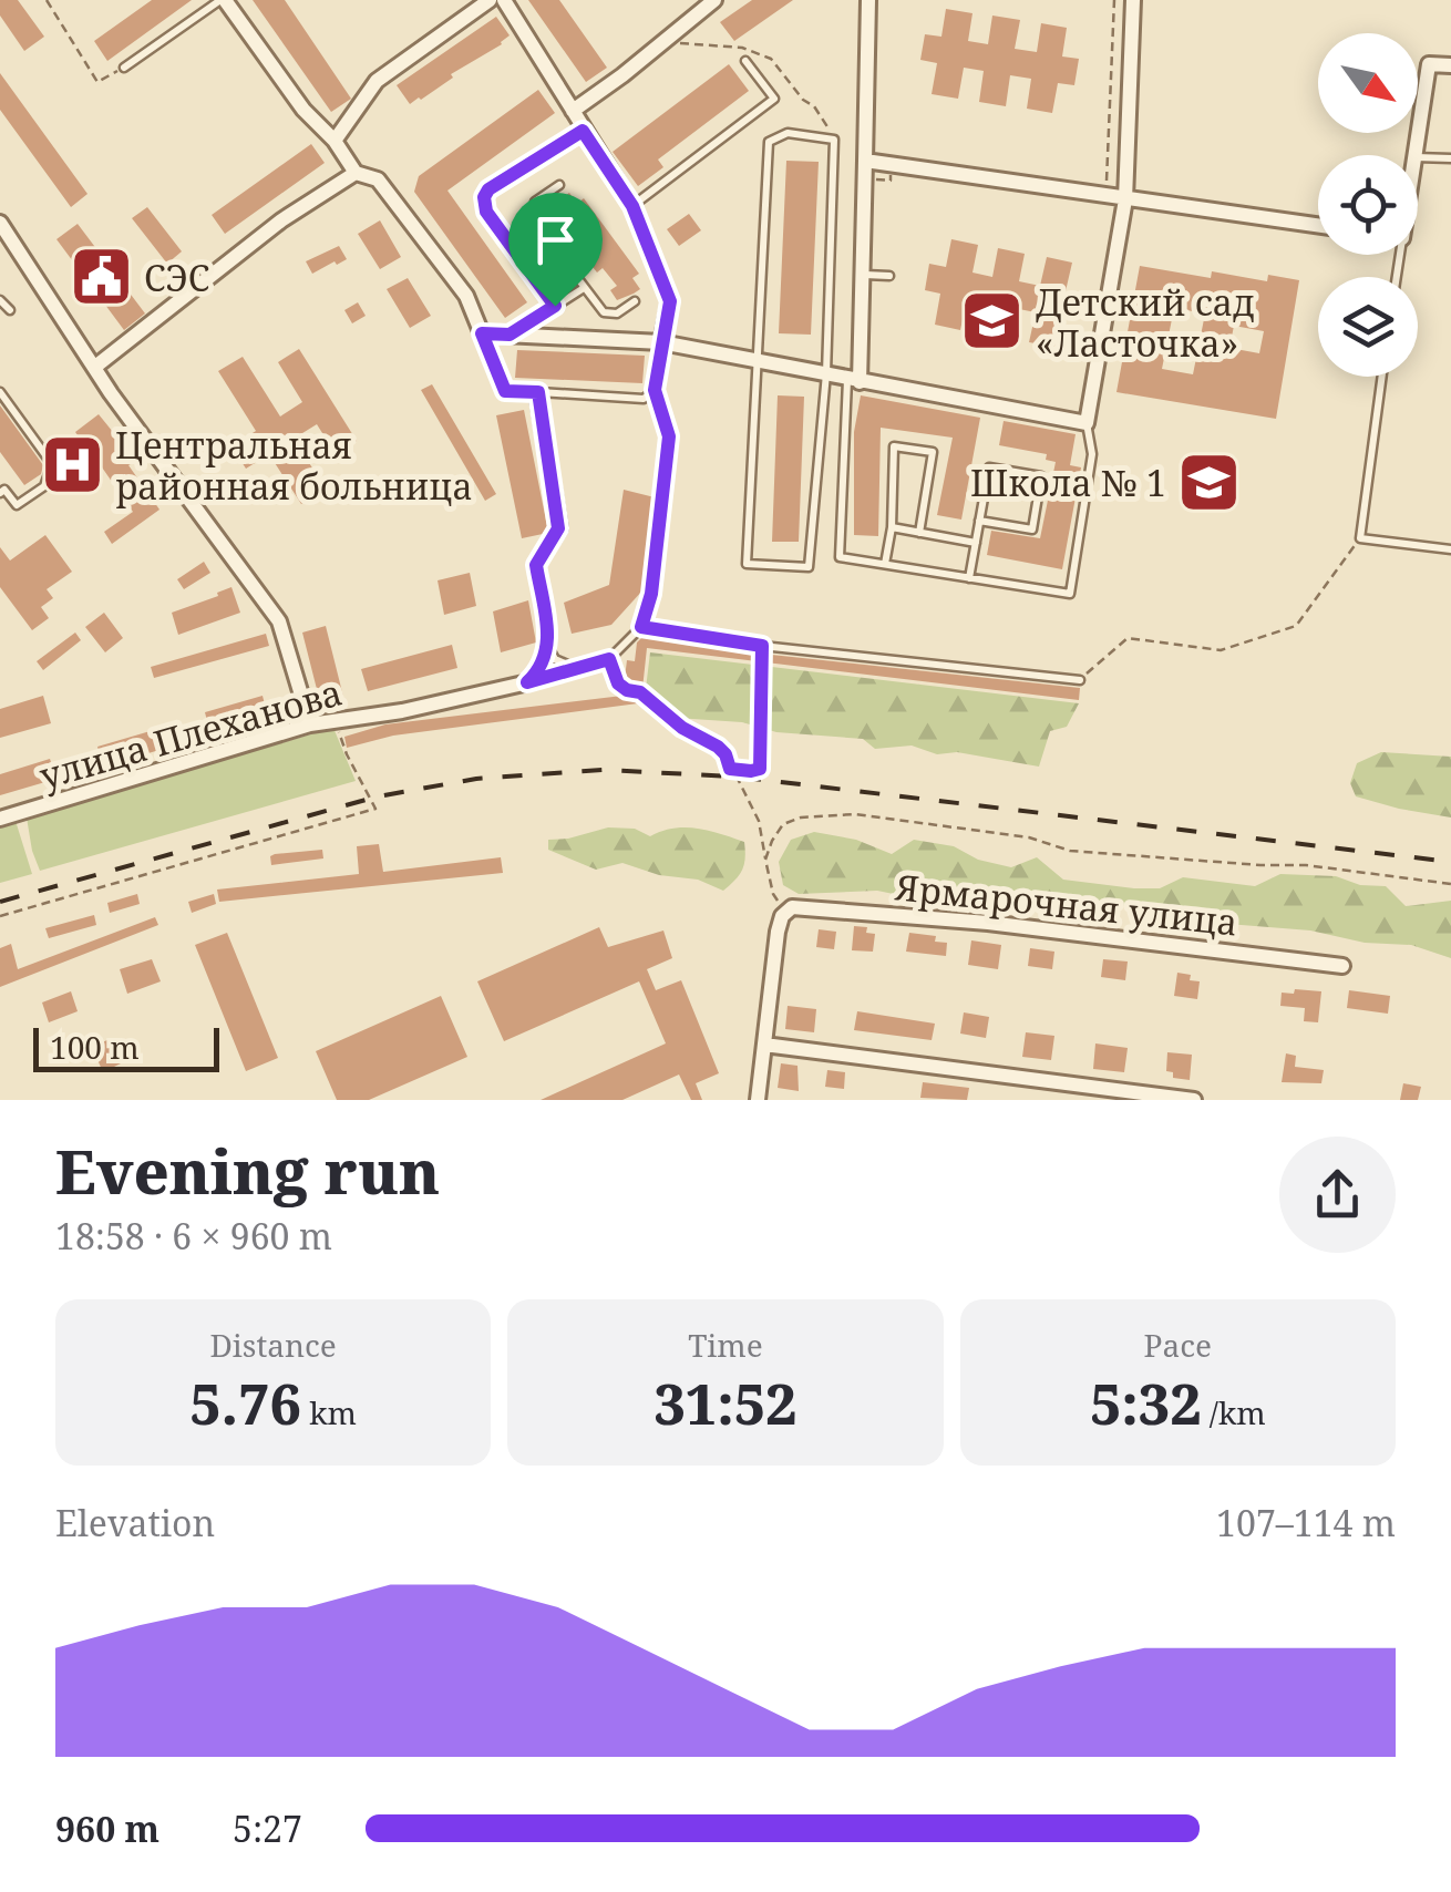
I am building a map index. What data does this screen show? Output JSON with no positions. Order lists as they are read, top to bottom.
{
  "streets": {
    "street": ["улица Плеханова", "Ярмарочная улица"]
  },
  "places": {
    "public building": ["СЭС"],
    "school or university": ["Детский сад «Ласточка»", "Школа № 1"],
    "hospital": ["Центральная районная больница"]
  },
  "scale_bar": "100 m",
  "north": "bottom right",
  "page": {
    "scale": "100 m",
    "heading": ["Evening run", "18:58 · 6 × 960 m"],
    "stats": [
      ["Distance", "5.76 km"],
      ["Time", "31:52"],
      ["Pace", "5:32 /km"]
    ],
    "chart": ["Elevation", "107–114 m"],
    "list": [
      {
        "name": "960 m",
        "note": "5:27"
      }
    ]
  }
}
